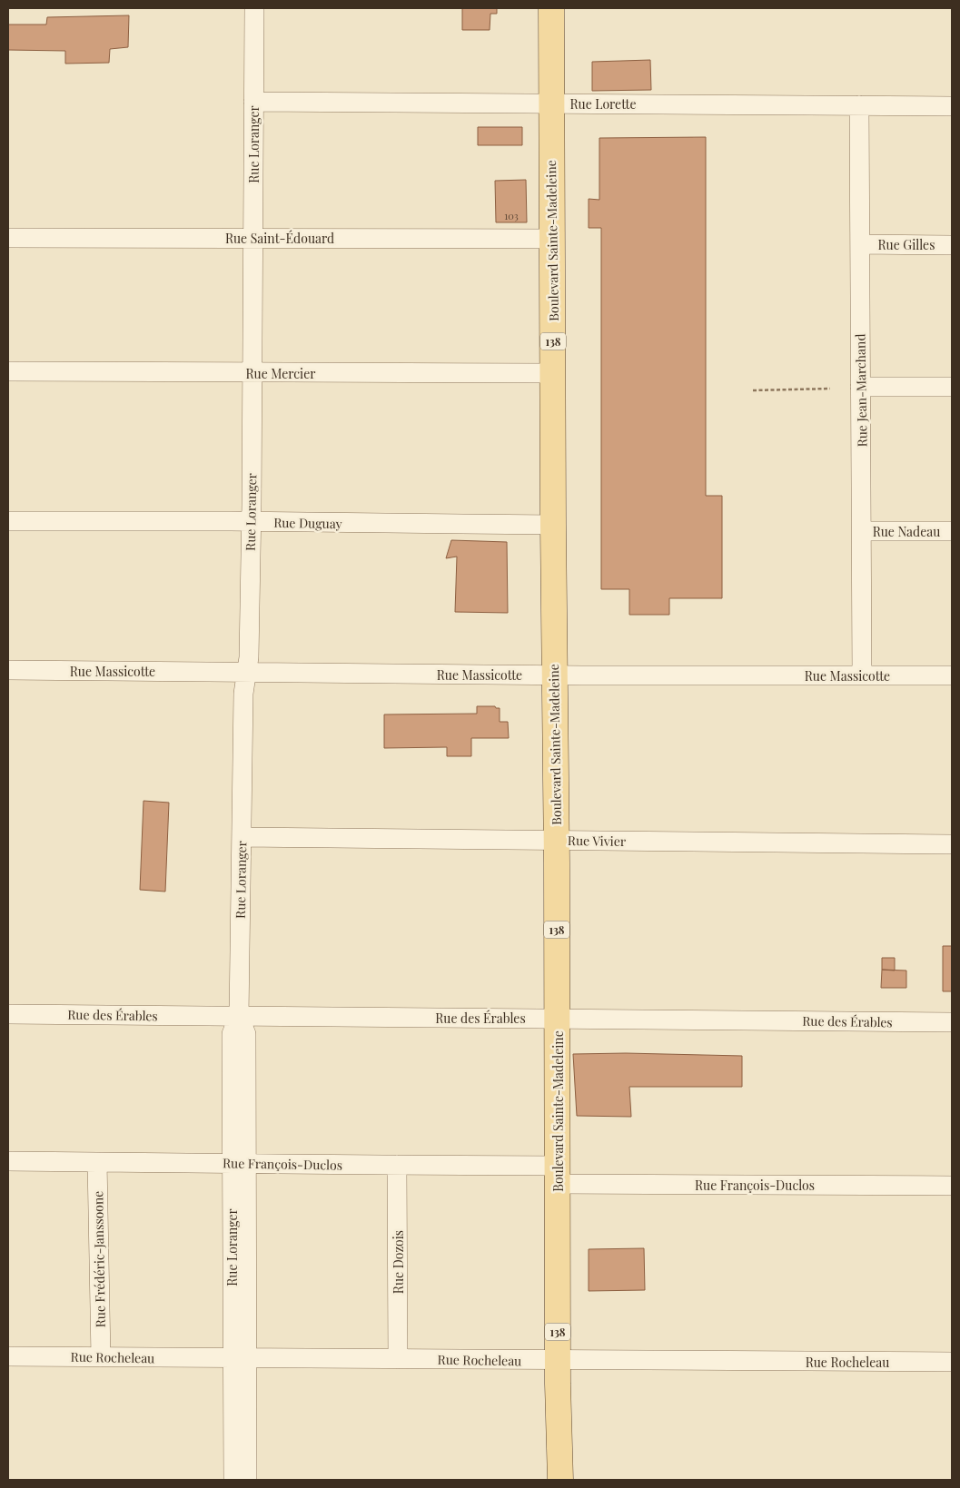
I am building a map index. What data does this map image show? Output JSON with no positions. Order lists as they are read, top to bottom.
{
  "streets": {
    "main road": ["Boulevard Sainte-Madeleine", "138"],
    "street": [
      "Rue Lorette",
      "Rue Loranger",
      "Rue Saint-Édouard",
      "Rue Gilles",
      "Rue Mercier",
      "Rue Jean-Marchand",
      "Rue Duguay",
      "Rue Nadeau",
      "Rue Massicotte",
      "Rue Vivier",
      "Rue des Érables",
      "Rue François-Duclos",
      "Rue Frédéric-Janssoone",
      "Rue Dozois",
      "Rue Rocheleau"
    ]
  },
  "crossings": [
    ["Rue Lorette", "Rue Loranger"],
    ["Rue Lorette", "Boulevard Sainte-Madeleine"],
    ["Rue Lorette", "Rue Jean-Marchand"],
    ["Rue Loranger", "Rue Saint-Édouard"],
    ["Rue Loranger", "Rue Mercier"],
    ["Rue Loranger", "Rue Duguay"],
    ["Rue Loranger", "Rue Massicotte"],
    ["Rue Loranger", "Rue Vivier"],
    ["Rue Loranger", "Rue des Érables"],
    ["Rue Loranger", "Rue François-Duclos"],
    ["Rue Loranger", "Rue Rocheleau"],
    ["Rue Saint-Édouard", "Boulevard Sainte-Madeleine"],
    ["Boulevard Sainte-Madeleine", "Rue Mercier"],
    ["Boulevard Sainte-Madeleine", "Rue Duguay"],
    ["Boulevard Sainte-Madeleine", "Rue Massicotte"],
    ["Boulevard Sainte-Madeleine", "Rue Vivier"],
    ["Boulevard Sainte-Madeleine", "Rue des Érables"],
    ["Boulevard Sainte-Madeleine", "Rue François-Duclos"],
    ["Boulevard Sainte-Madeleine", "Rue Rocheleau"],
    ["Rue Gilles", "Rue Jean-Marchand"],
    ["Rue Jean-Marchand", "Rue Nadeau"],
    ["Rue Jean-Marchand", "Rue Massicotte"],
    ["Rue François-Duclos", "Rue Frédéric-Janssoone"],
    ["Rue François-Duclos", "Rue Dozois"],
    ["Rue Frédéric-Janssoone", "Rue Rocheleau"],
    ["Rue Dozois", "Rue Rocheleau"]
  ],
  "house_numbers": ["103"]
}
